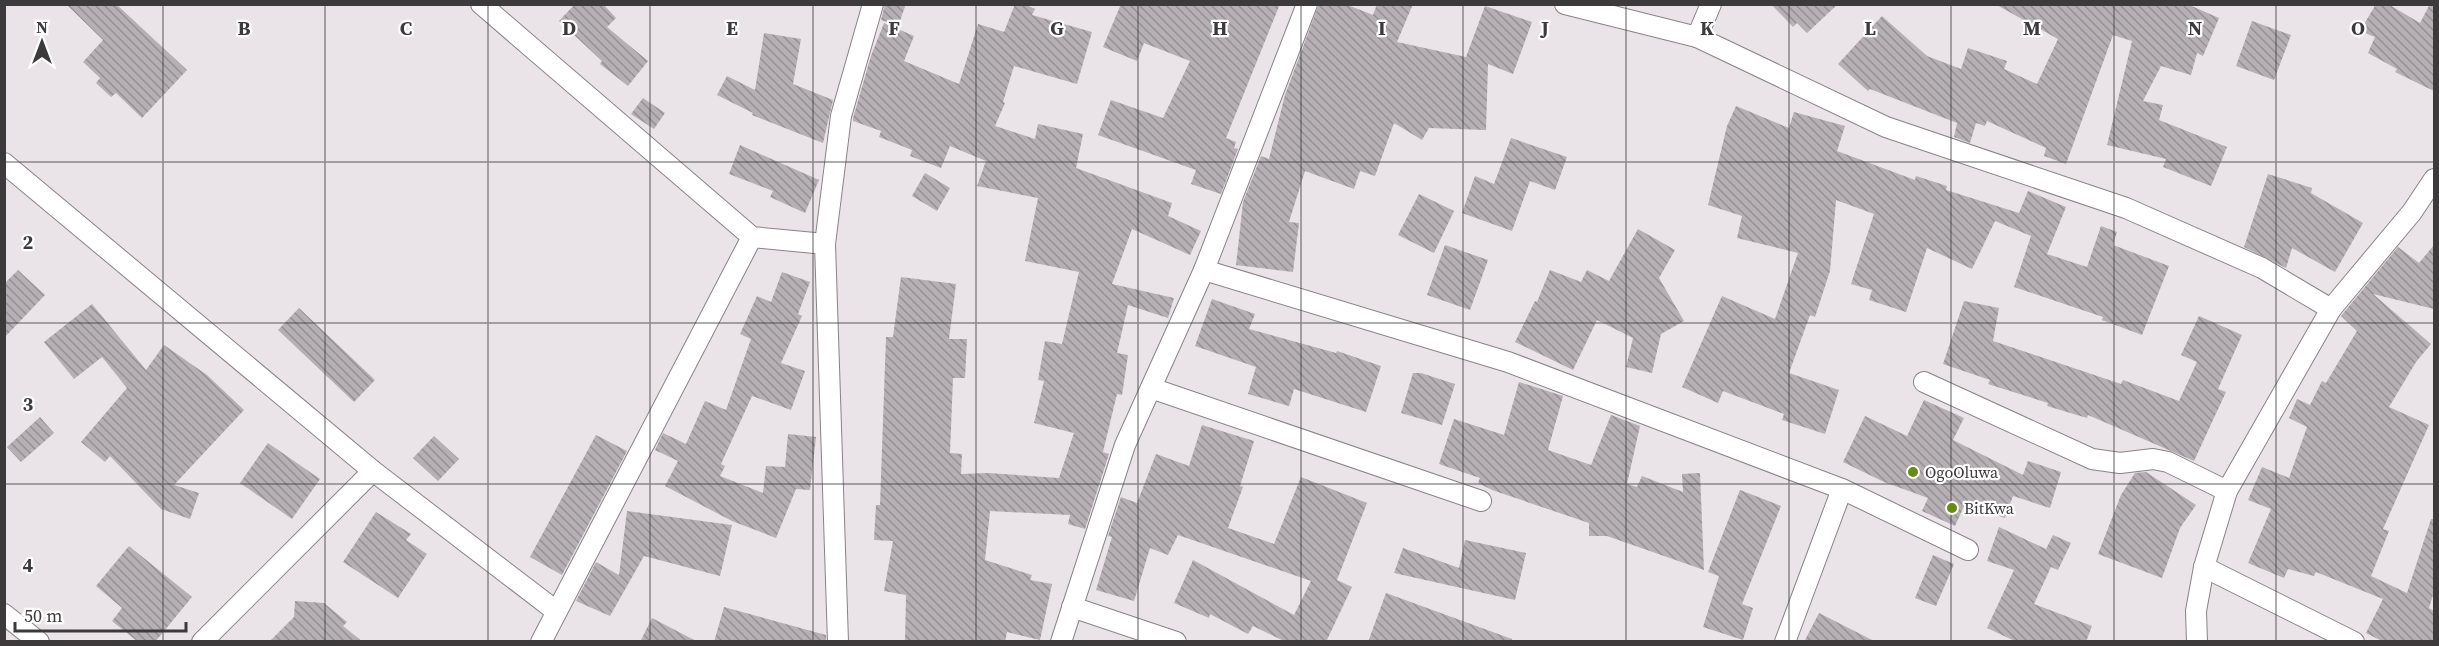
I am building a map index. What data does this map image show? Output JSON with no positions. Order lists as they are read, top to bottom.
{
  "places": ["OgoOluwa", "BitKwa"],
  "scale_bar": "50 m",
  "north": "top",
  "grid": {
    "columns": [
      "B",
      "C",
      "D",
      "E",
      "F",
      "G",
      "H",
      "I",
      "J",
      "K",
      "L",
      "M",
      "N",
      "O"
    ],
    "rows": ["2", "3", "4"]
  }
}
